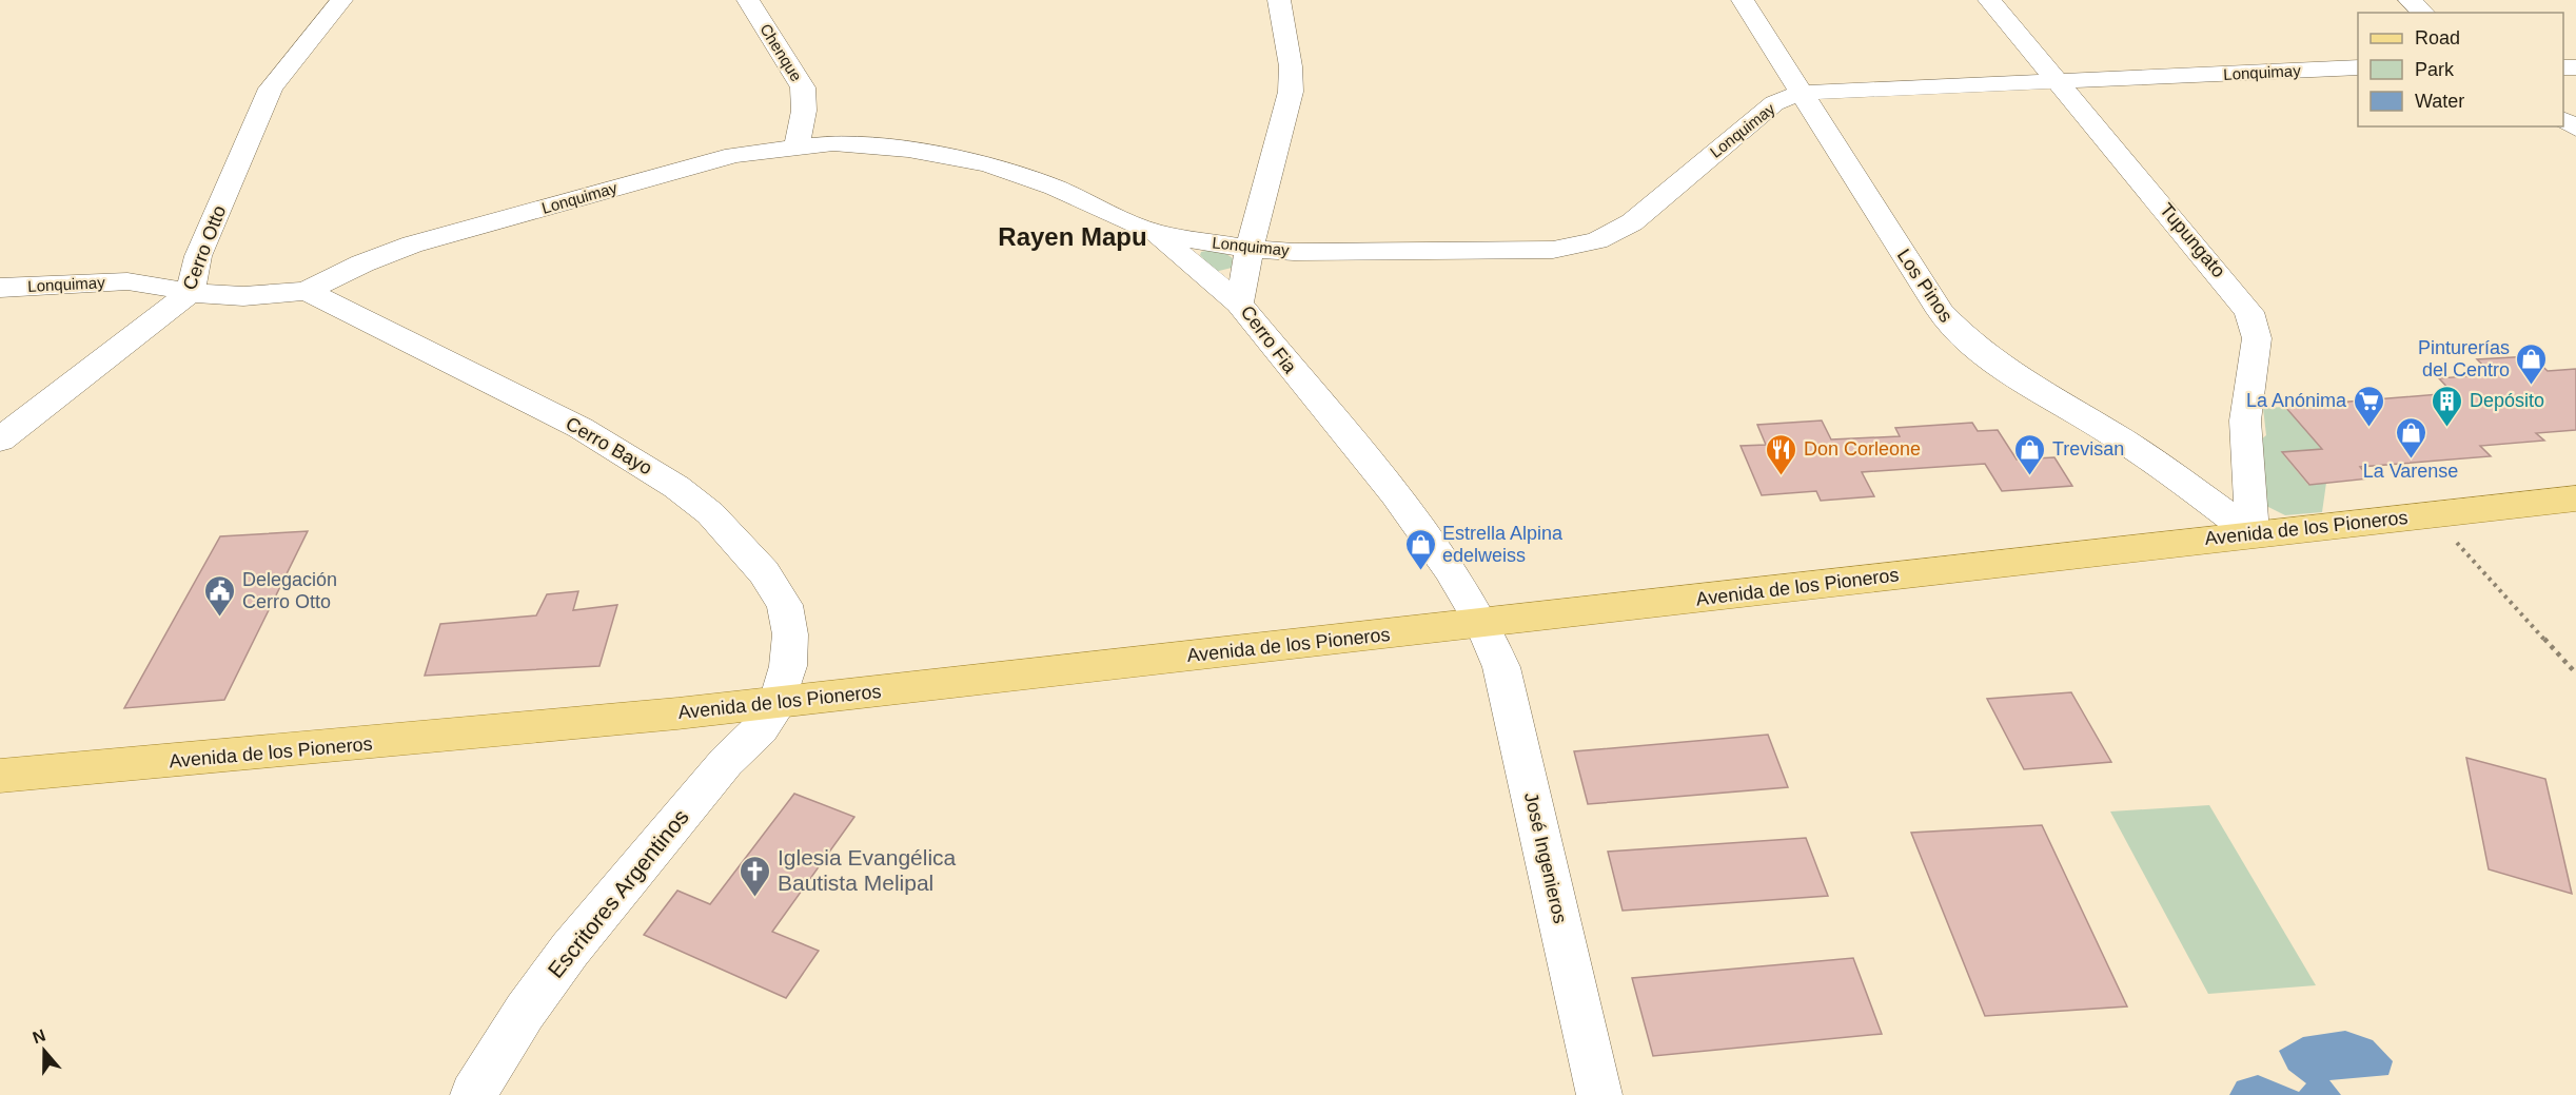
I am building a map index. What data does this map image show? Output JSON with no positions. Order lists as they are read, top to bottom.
{
  "streets": {
    "main road": ["Avenida de los Pioneros"],
    "street": [
      "Chenque",
      "Lonquimay",
      "Tupungato",
      "Cerro Otto",
      "Los Pinos",
      "Cerro Fia",
      "Cerro Bayo",
      "José Ingenieros",
      "Escritores Argentinos"
    ]
  },
  "crossings": [
    ["Chenque", "Lonquimay"],
    ["Lonquimay", "Tupungato"],
    ["Lonquimay", "Cerro Otto"],
    ["Lonquimay", "Los Pinos"],
    ["Lonquimay", "Cerro Fia"],
    ["Lonquimay", "Cerro Bayo"],
    ["Tupungato", "Los Pinos"],
    ["Tupungato", "Avenida de los Pioneros"],
    ["Los Pinos", "Avenida de los Pioneros"],
    ["Cerro Fia", "Avenida de los Pioneros"],
    ["Cerro Fia", "José Ingenieros"],
    ["Cerro Bayo", "Avenida de los Pioneros"],
    ["Cerro Bayo", "Escritores Argentinos"],
    ["Avenida de los Pioneros", "José Ingenieros"],
    ["Avenida de los Pioneros", "Escritores Argentinos"]
  ],
  "districts": ["Rayen Mapu"],
  "places": {
    "shop": [
      "Pinturerías del Centro",
      "La Varense",
      "Trevisan",
      "Estrella Alpina edelweiss"
    ],
    "supermarket": ["La Anónima"],
    "building": ["Depósito"],
    "restaurant": ["Don Corleone"],
    "public building": ["Delegación Cerro Otto"],
    "church": ["Iglesia Evangélica Bautista Melipal"]
  },
  "legend": ["Road", "Park", "Water"],
  "north": "top"
}
